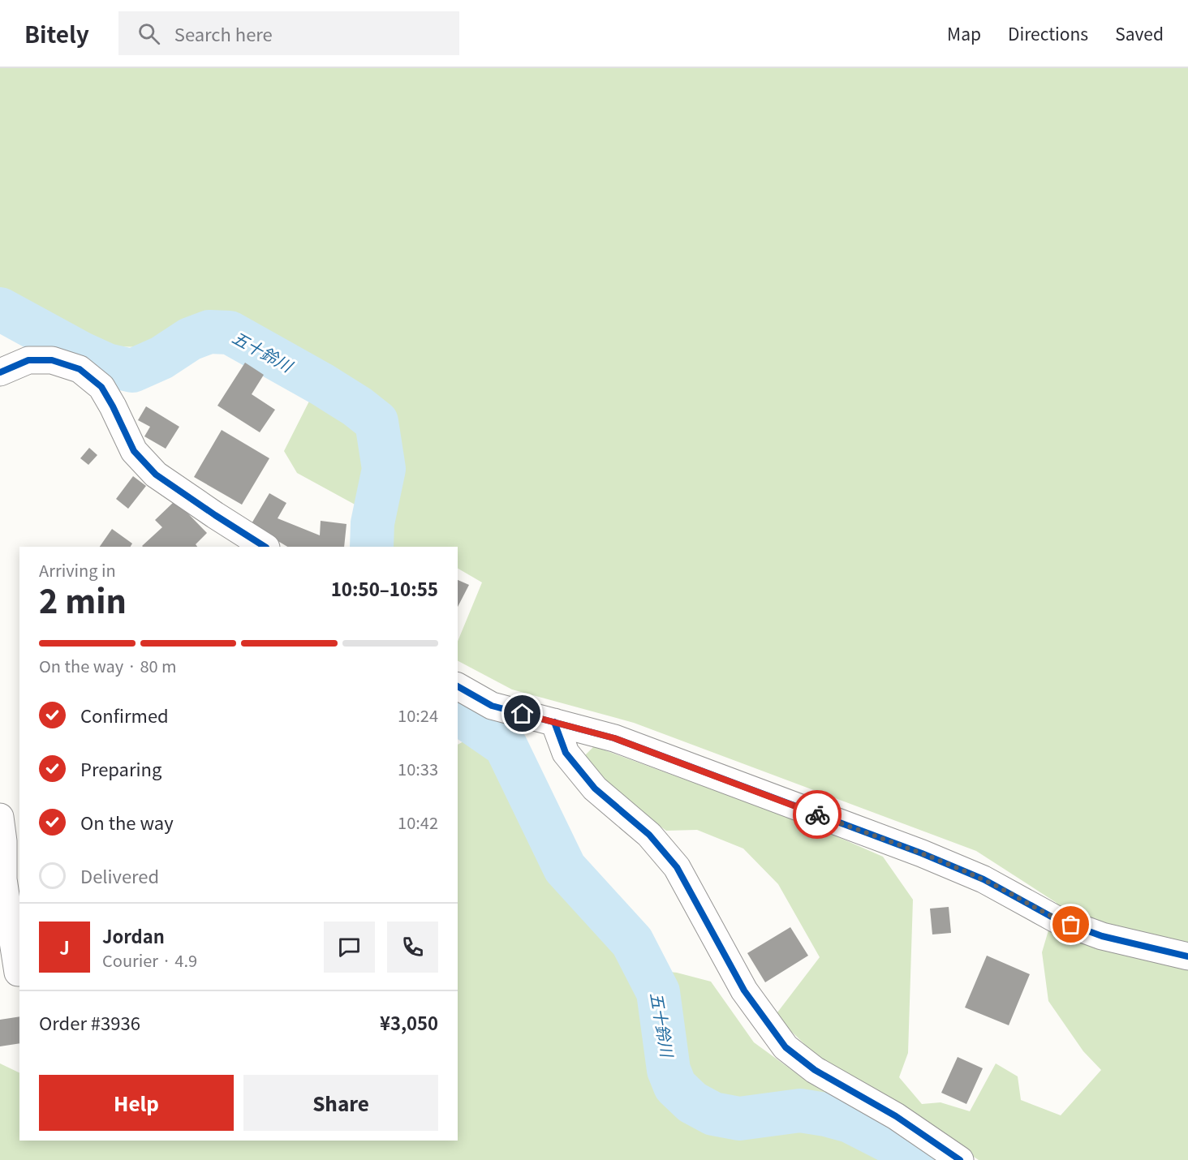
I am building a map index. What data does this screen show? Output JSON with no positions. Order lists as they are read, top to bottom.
{
  "water": ["五十鈴川"],
  "page": {
    "header": "Bitely",
    "search": "Search here",
    "nav": ["Map", "Directions", "Saved"],
    "heading": ["2 min", "Arriving in", "10:50–10:55"],
    "panel": [
      "Jordan",
      "Courier · 4.9",
      "Order #3936",
      "¥3,050"
    ],
    "bar": "On the way · 80 m",
    "list": [
      ["Confirmed", "10:24"],
      ["Preparing", "10:33"],
      ["On the way", "10:42"],
      "Delivered"
    ],
    "round": "J",
    "buttons": ["Help", "Share"]
  }
}
